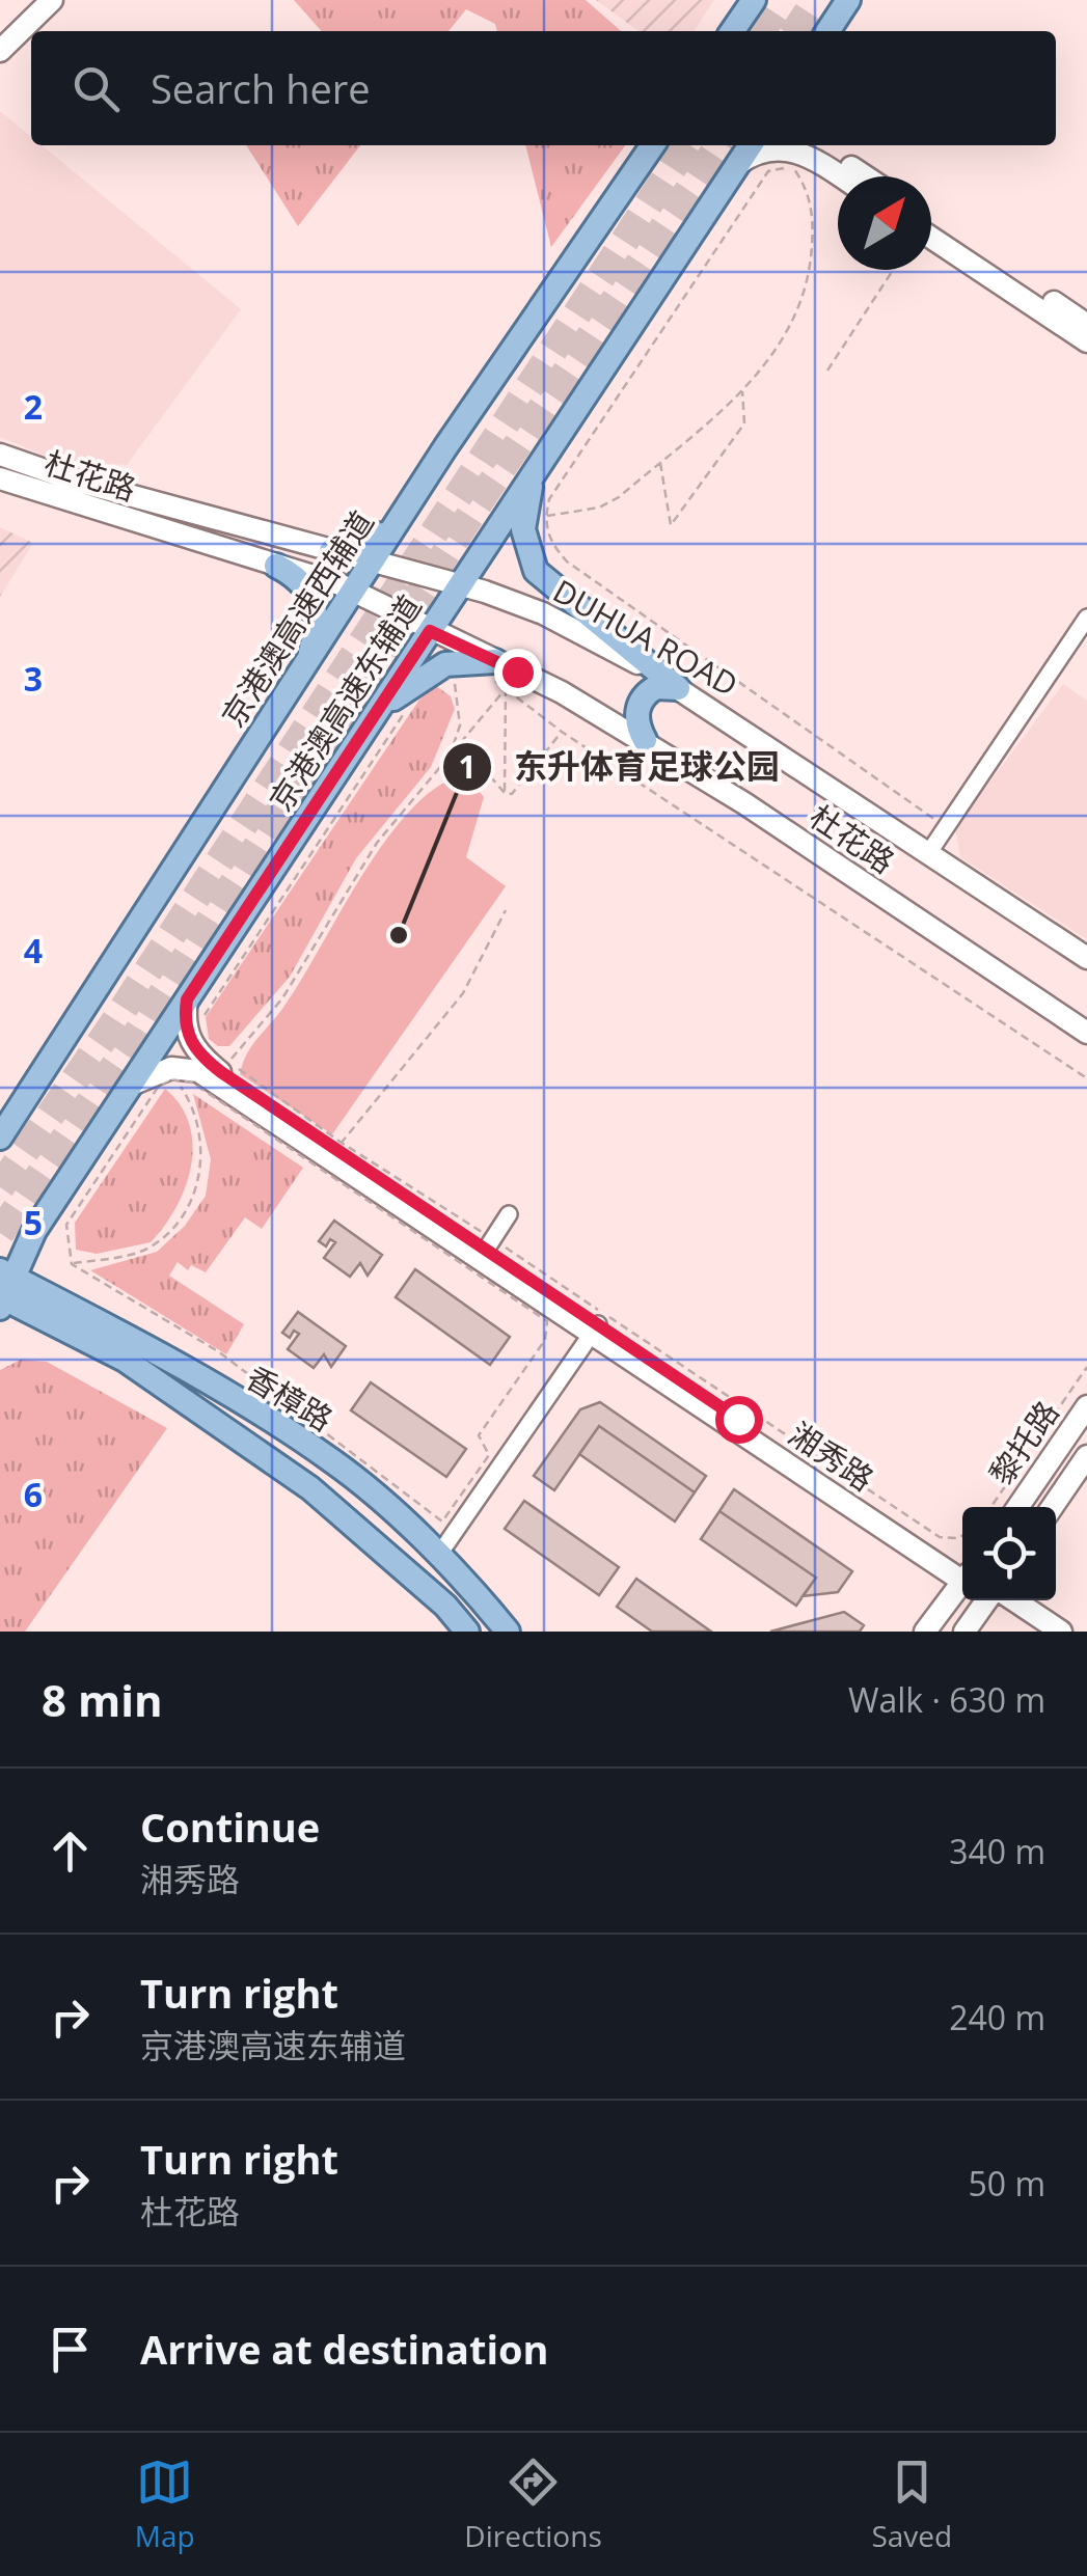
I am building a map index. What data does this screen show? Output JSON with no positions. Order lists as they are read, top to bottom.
{
  "streets": {
    "main road": ["京港澳高速西辅道", "京港澳高速东辅道", "香樟路"],
    "street": [
      "杜花路",
      "DUHUA ROAD",
      "黎托路",
      "湘秀路"
    ]
  },
  "crossings": [
    ["杜花路", "京港澳高速西辅道"],
    ["杜花路", "京港澳高速东辅道"],
    ["京港澳高速西辅道", "DUHUA ROAD"],
    ["DUHUA ROAD", "京港澳高速东辅道"],
    ["京港澳高速东辅道", "香樟路"],
    ["京港澳高速东辅道", "湘秀路"]
  ],
  "places": ["东升体育足球公园"],
  "north": "top right",
  "page": {
    "search": "Search here",
    "heading": ["8 min", "Walk · 630 m"],
    "list": [
      ["Continue", "湘秀路", "340 m"],
      ["Turn right", "京港澳高速东辅道", "240 m"],
      ["Turn right", "杜花路", "50 m"],
      "Arrive at destination"
    ],
    "nav": ["Map", "Directions", "Saved"]
  },
  "grid": {
    "rows": [
      "2",
      "3",
      "4",
      "5",
      "6"
    ]
  }
}
